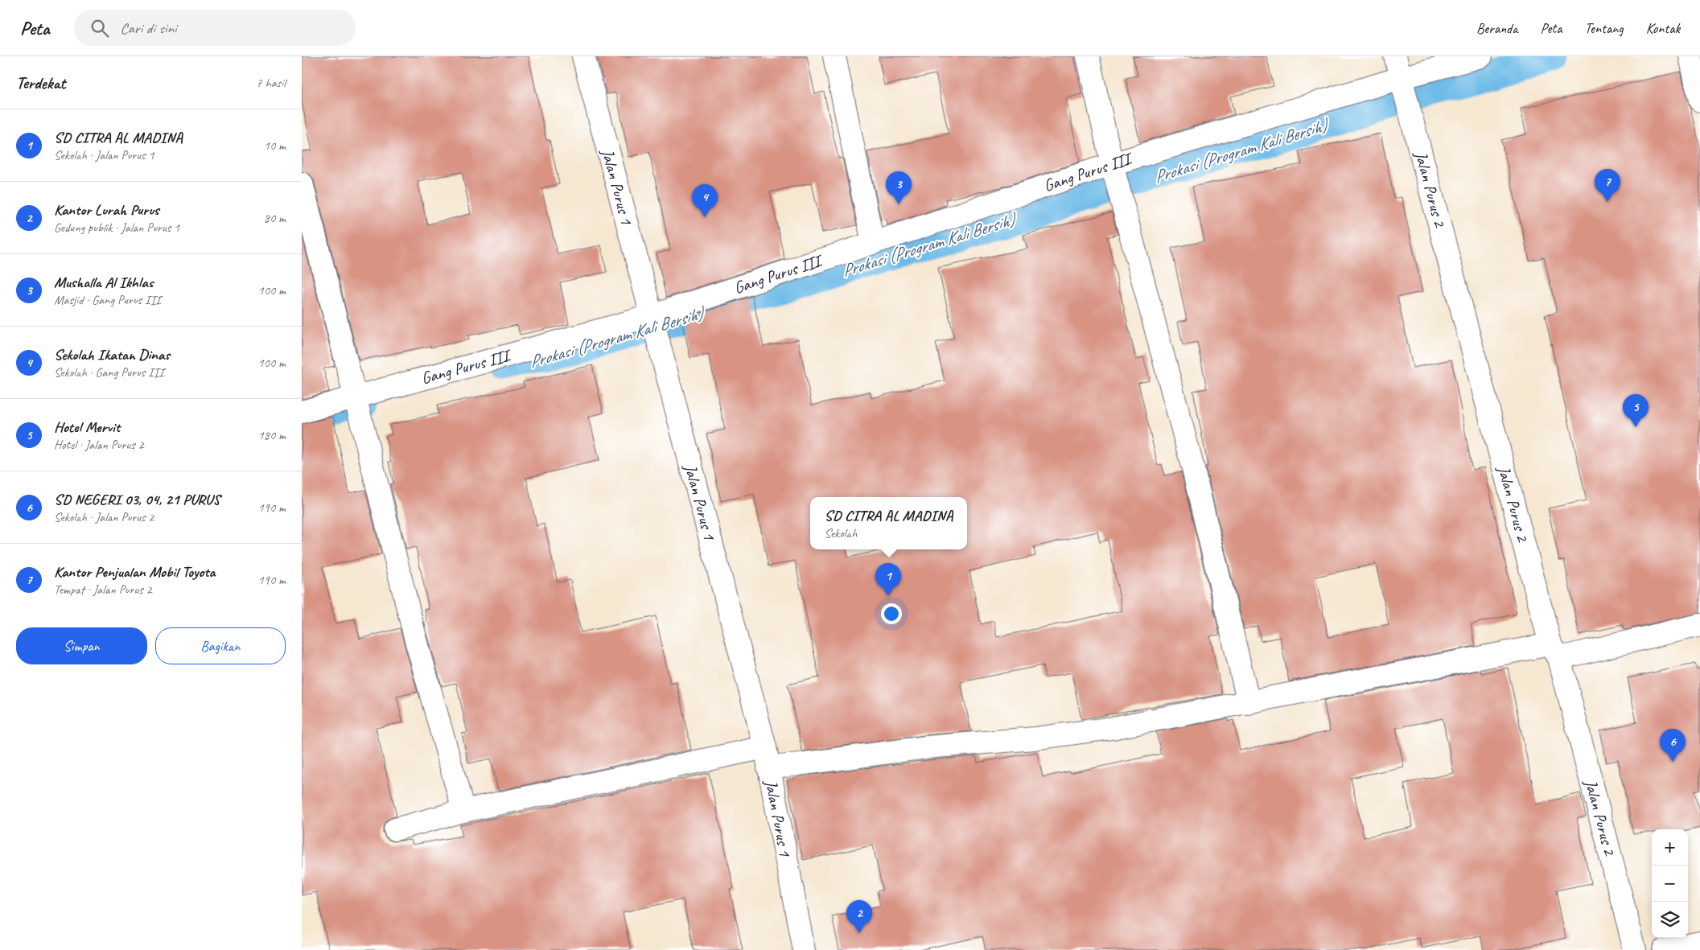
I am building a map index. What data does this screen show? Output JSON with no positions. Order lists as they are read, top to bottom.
{
  "streets": {
    "street": ["Gang Purus III", "Jalan Purus 1", "Jalan Purus 2"]
  },
  "crossings": [
    ["Gang Purus III", "Jalan Purus 1"],
    ["Gang Purus III", "Jalan Purus 2"]
  ],
  "water": ["Prokasi (Program Kali Bersih)"],
  "page": {
    "header": "Peta",
    "search": "Cari di sini",
    "nav": [
      "Beranda",
      "Peta",
      "Tentang",
      "Kontak"
    ],
    "heading": ["Terdekat", "7 hasil"],
    "list": [
      {
        "mark": "1",
        "name": "SD CITRA AL MADINA",
        "note": "Sekolah · Jalan Purus 1",
        "value": "10 m"
      },
      {
        "mark": "2",
        "name": "Kantor Lurah Purus",
        "note": "Gedung publik · Jalan Purus 1",
        "value": "80 m"
      },
      {
        "mark": "3",
        "name": "Mushalla Al Ikhlas",
        "note": "Masjid · Gang Purus III",
        "value": "100 m"
      },
      {
        "mark": "4",
        "name": "Sekolah Ikatan Dinas",
        "note": "Sekolah · Gang Purus III",
        "value": "100 m"
      },
      {
        "mark": "5",
        "name": "Hotel Mervit",
        "note": "Hotel · Jalan Purus 2",
        "value": "180 m"
      },
      {
        "mark": "6",
        "name": "SD NEGERI 03, 04, 21 PURUS",
        "note": "Sekolah · Jalan Purus 2",
        "value": "190 m"
      },
      {
        "mark": "7",
        "name": "Kantor Penjualan Mobil Toyota",
        "note": "Tempat · Jalan Purus 2",
        "value": "190 m"
      }
    ],
    "pins": [
      "7",
      "3",
      "4",
      "5",
      "1",
      "6",
      "2"
    ],
    "popup": ["SD CITRA AL MADINA", "Sekolah"],
    "buttons": ["Simpan", "Bagikan"],
    "map_buttons": ["+", "−"]
  }
}
